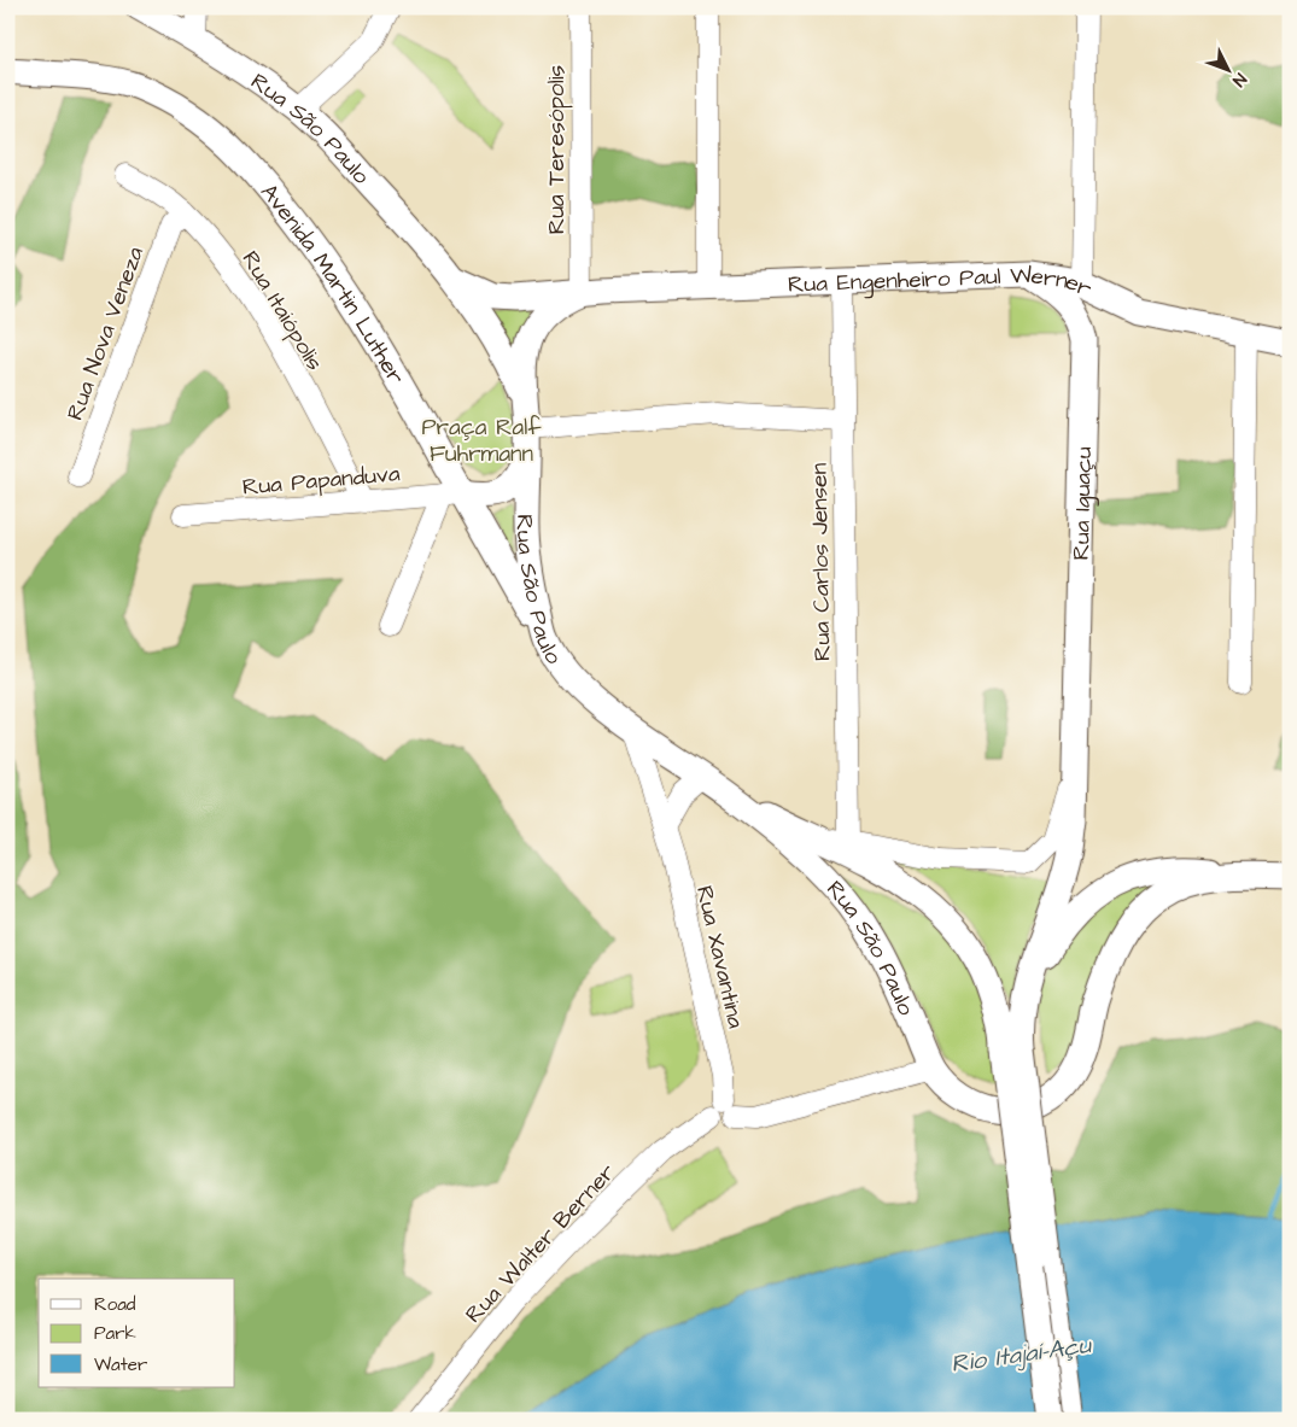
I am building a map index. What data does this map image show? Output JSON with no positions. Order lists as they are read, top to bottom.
{
  "streets": {
    "main road": [
      "Rua São Paulo",
      "Avenida Martin Luther",
      "Rua Engenheiro Paul Werner",
      "Rua Iguaçu"
    ],
    "street": [
      "Rua Teresópolis",
      "Rua Itaiópolis",
      "Rua Nova Veneza",
      "Rua Papanduva",
      "Rua Carlos Jensen",
      "Rua Xavantina",
      "Rua Walter Berner"
    ]
  },
  "crossings": [
    ["Rua São Paulo", "Rua Teresópolis"],
    ["Rua São Paulo", "Avenida Martin Luther"],
    ["Rua São Paulo", "Rua Engenheiro Paul Werner"],
    ["Rua São Paulo", "Rua Papanduva"],
    ["Rua São Paulo", "Rua Xavantina"],
    ["Rua Teresópolis", "Rua Engenheiro Paul Werner"],
    ["Avenida Martin Luther", "Rua Papanduva"],
    ["Rua Engenheiro Paul Werner", "Rua Iguaçu"],
    ["Rua Engenheiro Paul Werner", "Rua Carlos Jensen"],
    ["Rua Itaiópolis", "Rua Nova Veneza"],
    ["Rua Itaiópolis", "Rua Papanduva"],
    ["Rua Xavantina", "Rua Walter Berner"]
  ],
  "water": ["Rio Itajaí-Açu"],
  "parks": ["Praça Ralf Fuhrmann"],
  "legend": ["Road", "Park", "Water"],
  "north": "bottom right"
}
